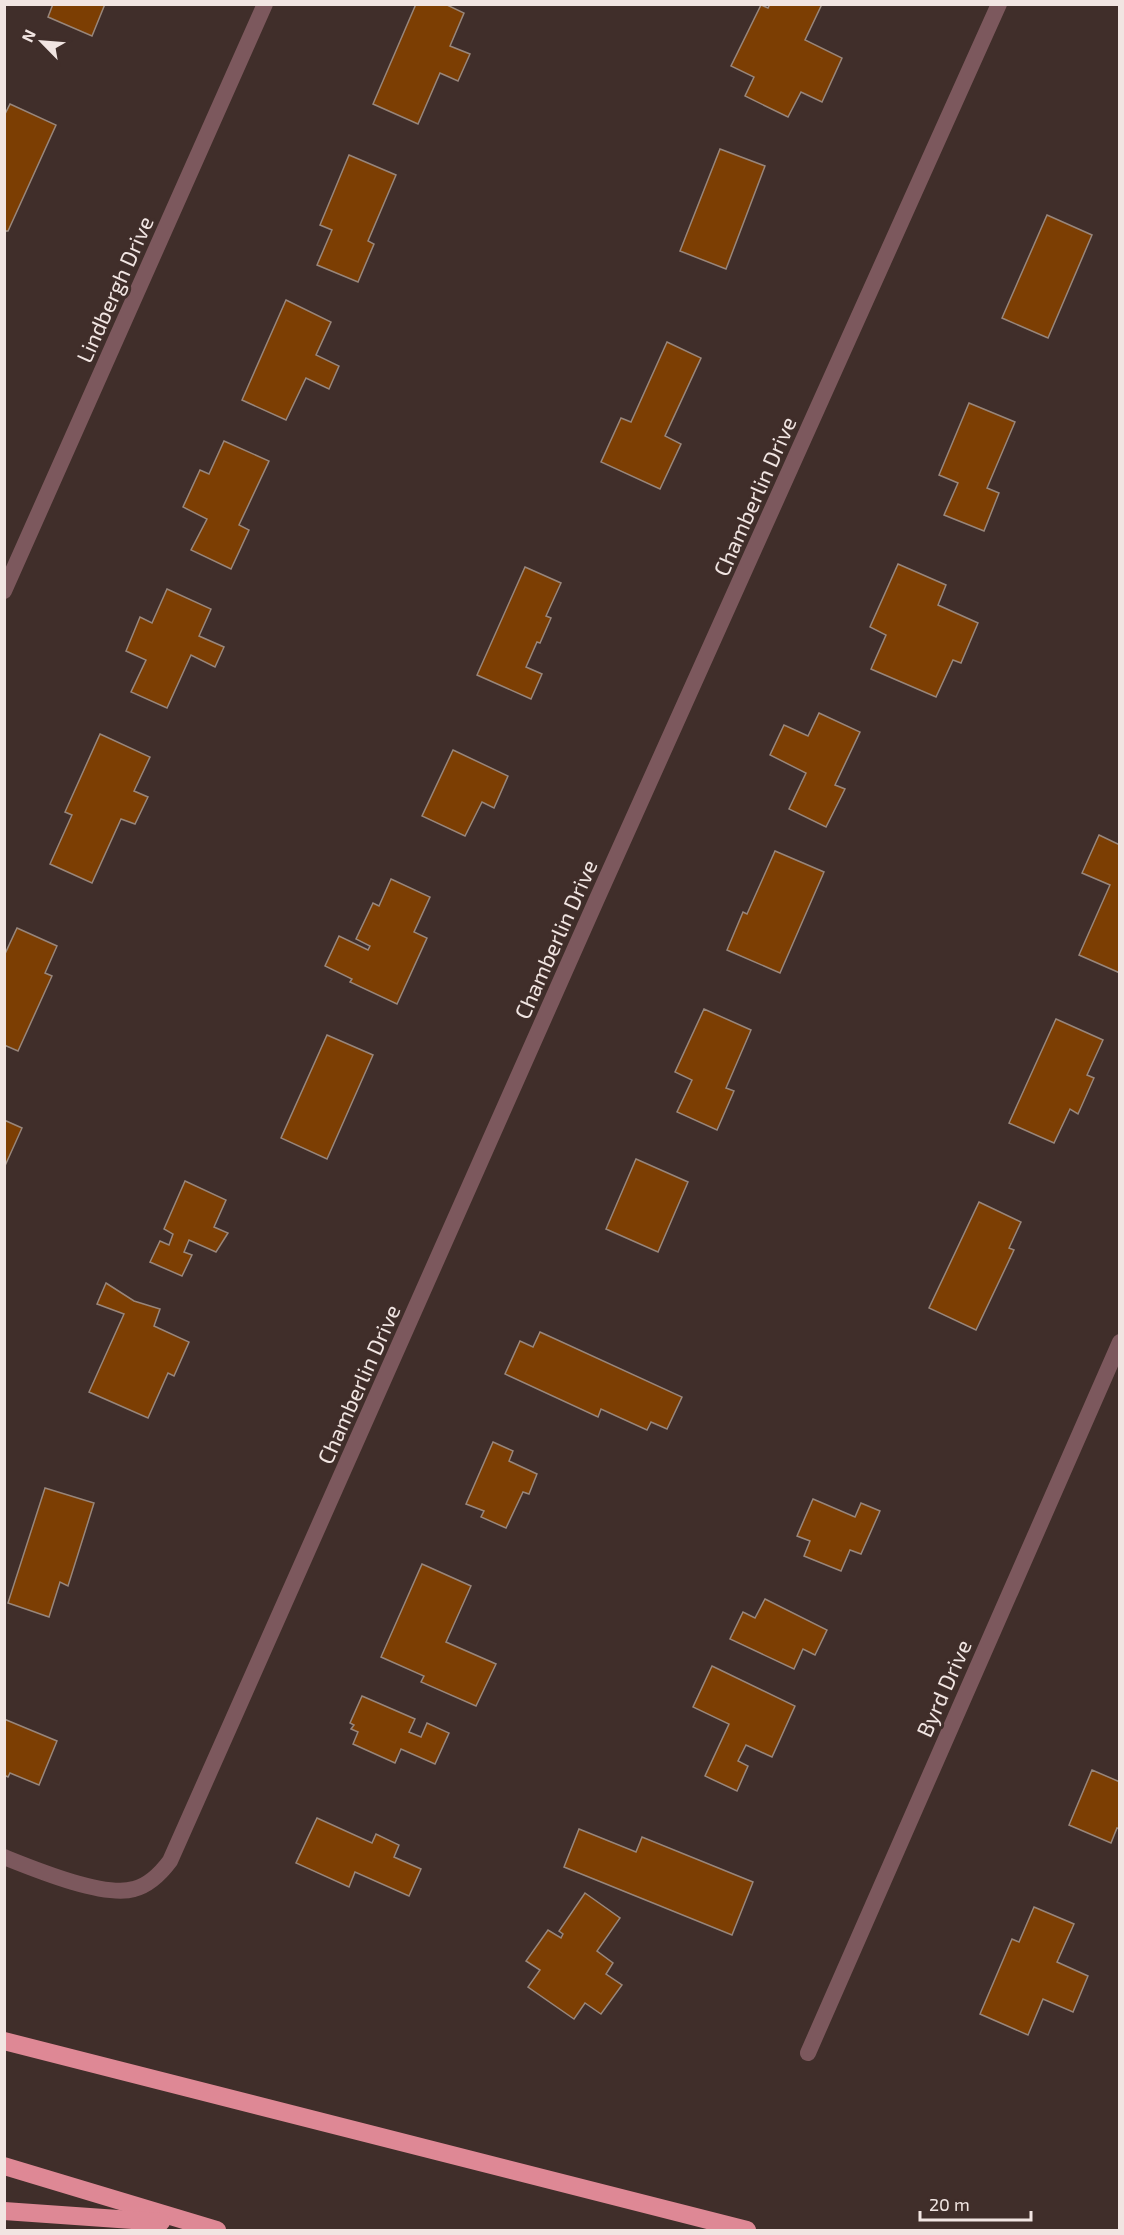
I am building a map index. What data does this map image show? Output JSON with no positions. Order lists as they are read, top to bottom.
{
  "streets": {
    "street": ["Lindbergh Drive", "Chamberlin Drive", "Byrd Drive"]
  },
  "scale_bar": "20 m",
  "north": "top left"
}
